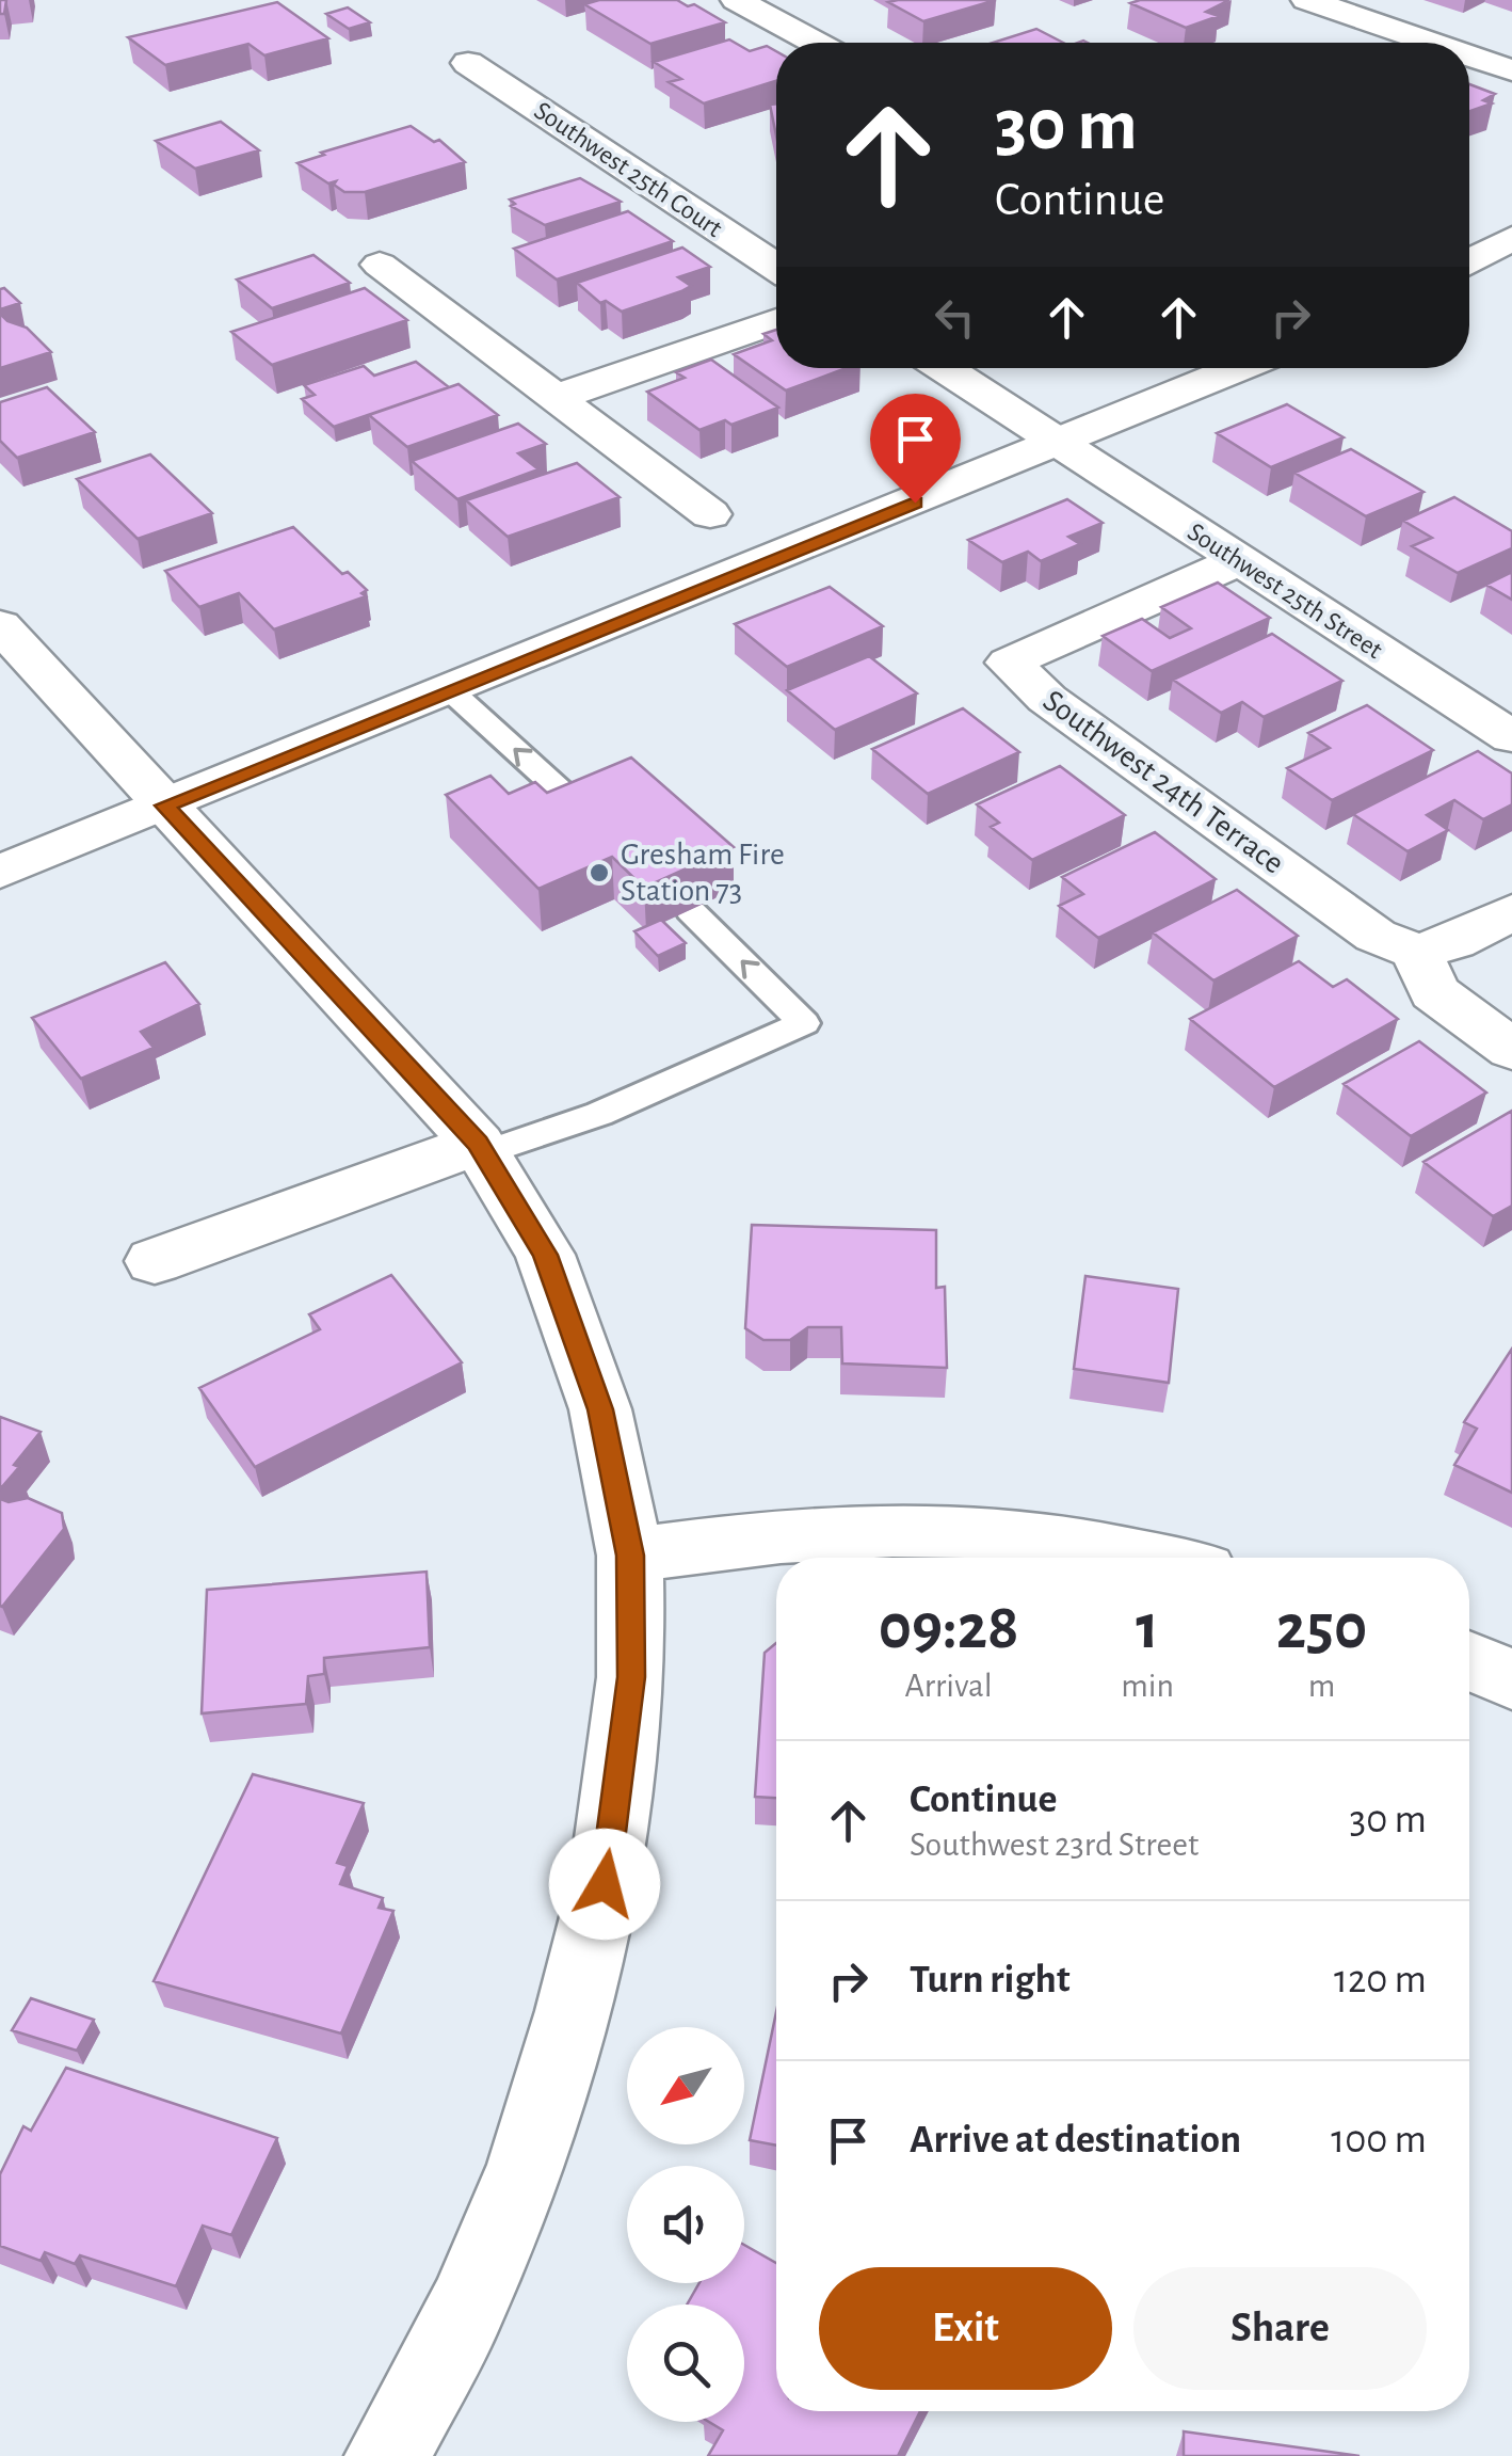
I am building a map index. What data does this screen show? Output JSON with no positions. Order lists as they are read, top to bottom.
{
  "streets": {
    "street": ["Southwest 25th Court", "Southwest 25th Street", "Southwest 24th Terrace"]
  },
  "crossings": [
    ["Southwest 25th Street", "Southwest 24th Terrace"]
  ],
  "places": ["Gresham Fire Station 73"],
  "north": "bottom left",
  "page": {
    "turn": ["30 m", "Continue"],
    "eta": [
      "09:28",
      "Arrival",
      "1",
      "min",
      "250",
      "m"
    ],
    "list": [
      {
        "name": "Continue",
        "note": "Southwest 23rd Street",
        "value": "30 m"
      },
      {
        "name": "Turn right",
        "value": "120 m"
      },
      {
        "name": "Arrive at destination",
        "value": "100 m"
      }
    ],
    "buttons": ["Exit", "Share"]
  }
}
